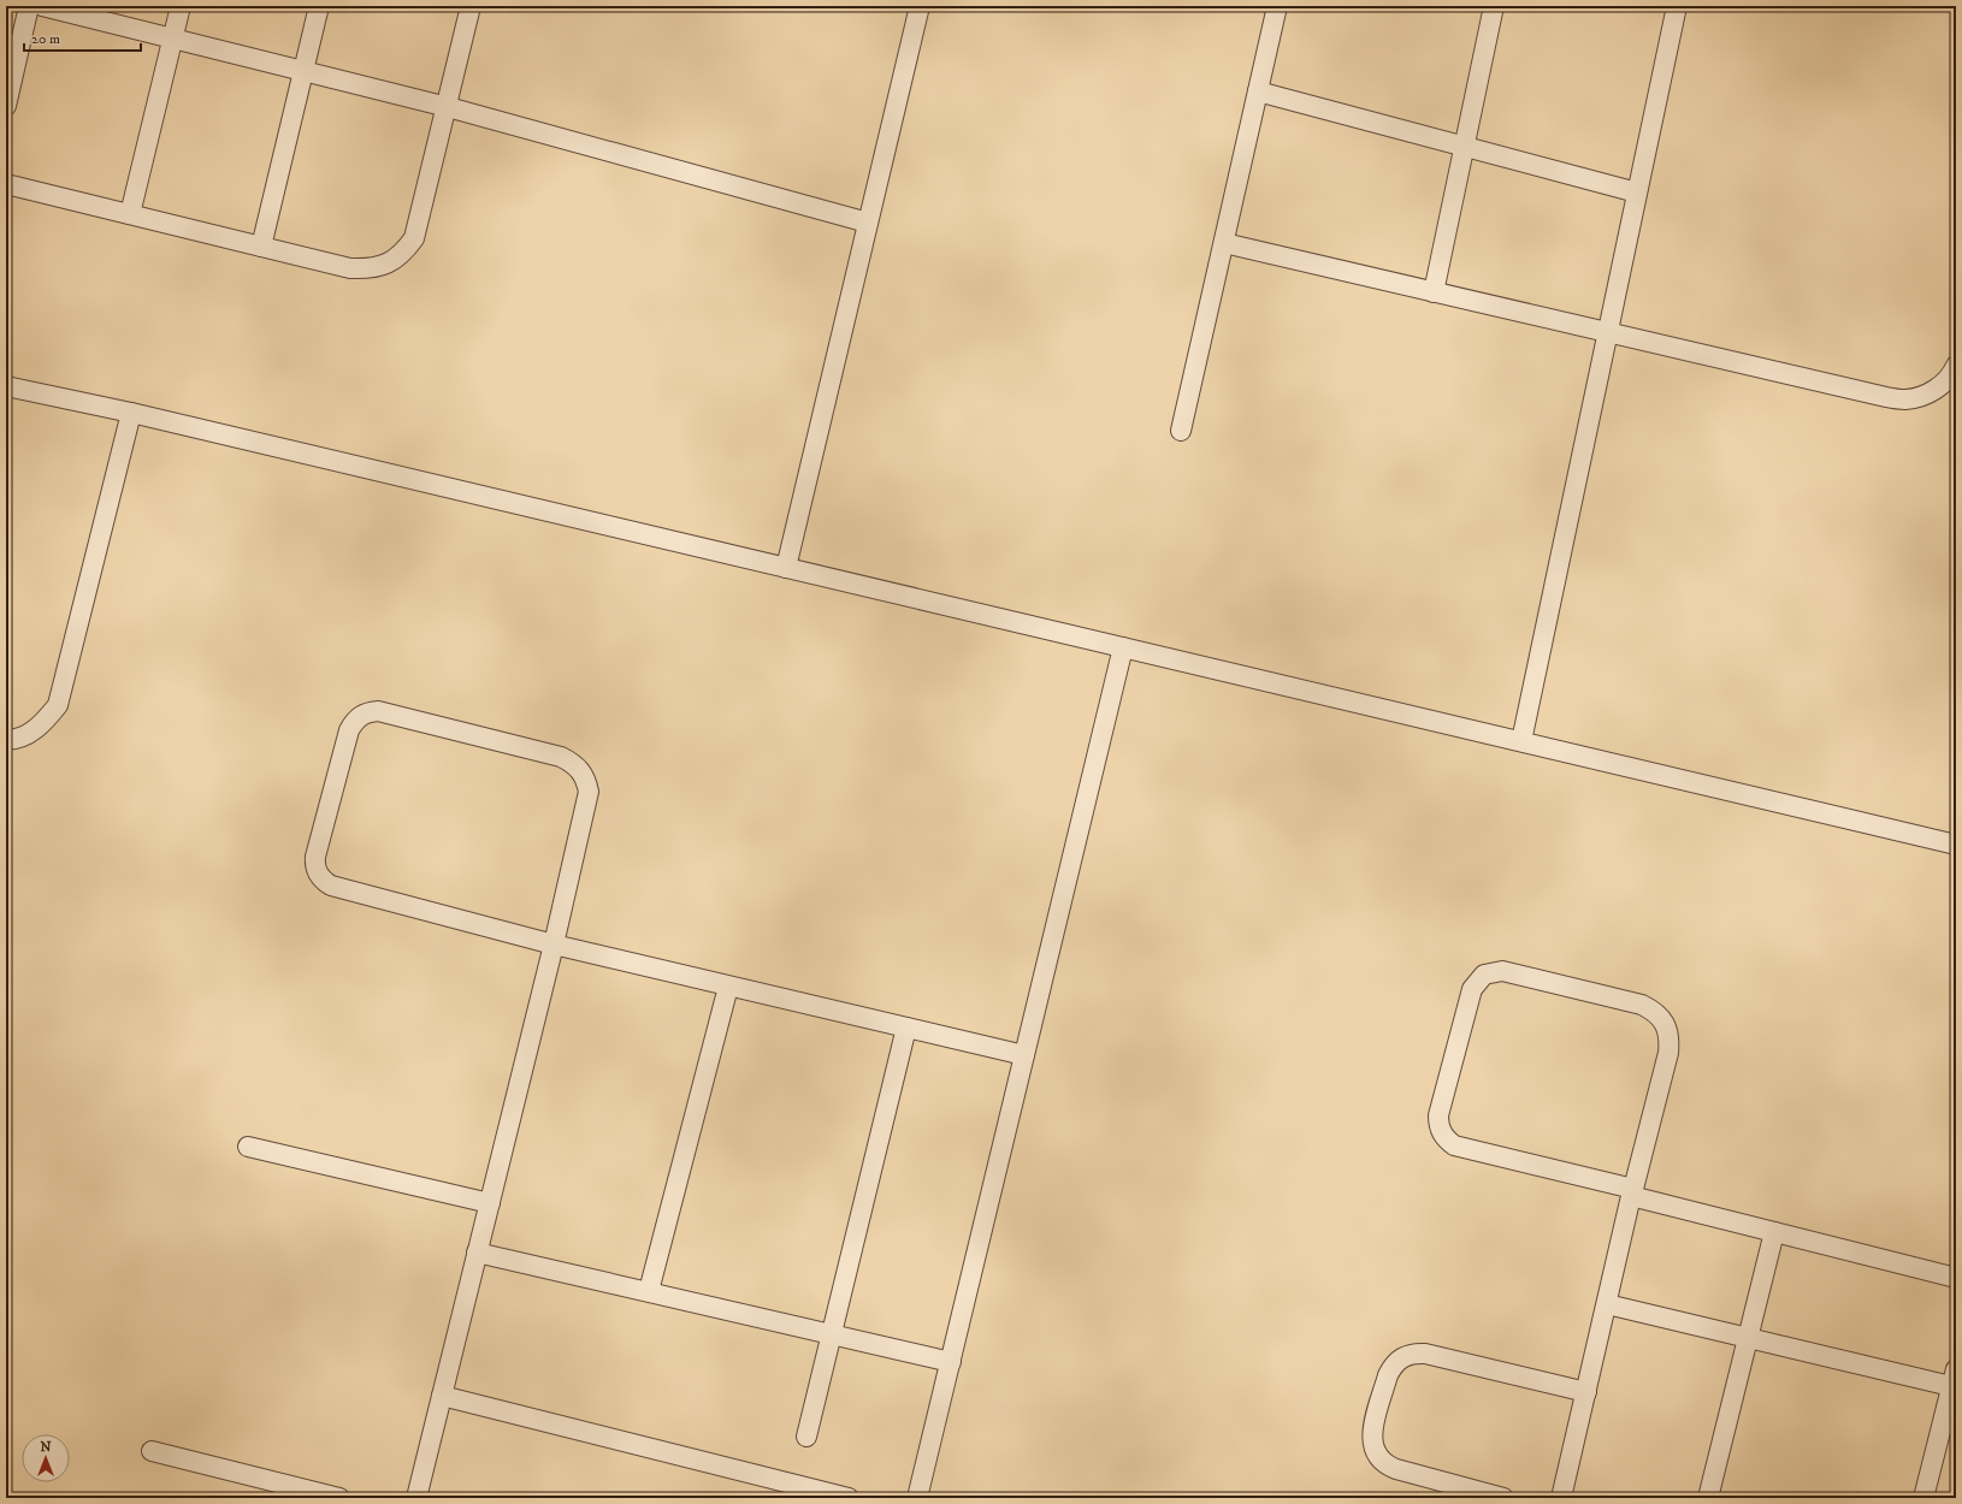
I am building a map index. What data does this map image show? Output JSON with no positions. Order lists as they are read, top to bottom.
{
  "scale_bar": "20 m",
  "north": "top"
}
